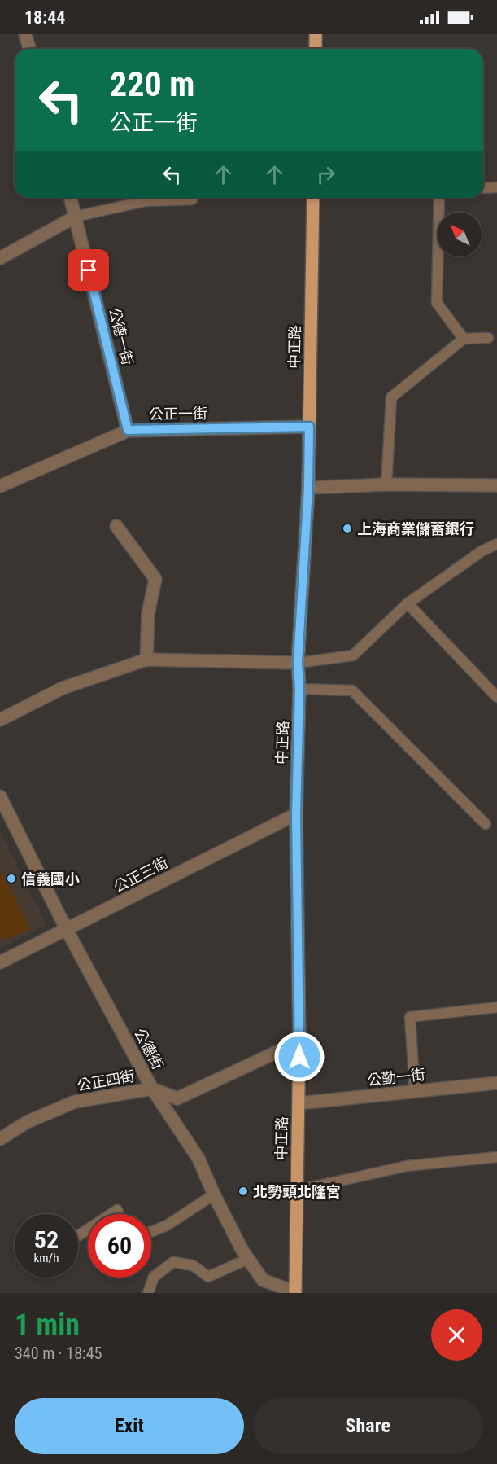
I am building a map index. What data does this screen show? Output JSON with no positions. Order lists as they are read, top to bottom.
{
  "streets": {
    "main road": ["中正路"],
    "street": [
      "公德一街",
      "公正一街",
      "公正三街",
      "公德街",
      "公勤一街",
      "公正四街"
    ]
  },
  "crossings": [
    ["公德一街", "公正一街"],
    ["中正路", "公正一街"],
    ["中正路", "公正三街"],
    ["中正路", "公德街"],
    ["中正路", "公勤一街"],
    ["中正路", "公正四街"],
    ["公正三街", "公德街"],
    ["公德街", "公正四街"]
  ],
  "places": ["上海商業儲蓄銀行", "信義國小", "北勢頭北隆宮"],
  "north": "top left",
  "page": {
    "status": "18:44",
    "turn": ["220 m", "公正一街"],
    "speed": "52 km/h",
    "limit": "60",
    "heading": ["1 min", "340 m · 18:45"],
    "buttons": ["Exit", "Share"]
  }
}
